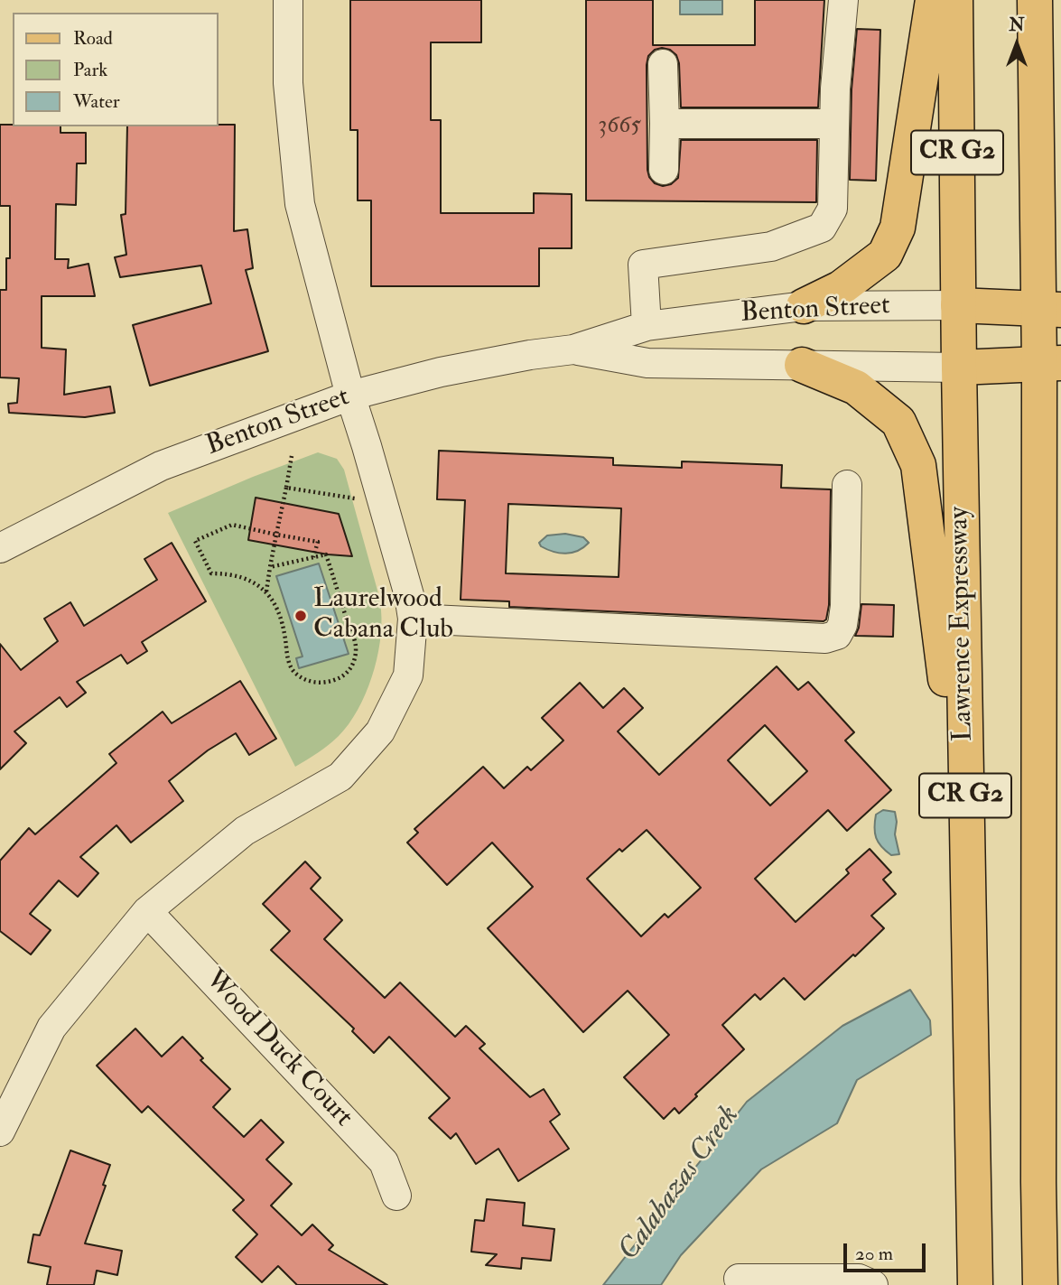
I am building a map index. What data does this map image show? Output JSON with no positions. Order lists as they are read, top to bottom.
{
  "streets": {
    "main road": ["CR G2", "Benton Street", "Lawrence Expressway"],
    "street": ["Wood Duck Court"]
  },
  "crossings": [
    ["CR G2", "Benton Street"],
    ["Benton Street", "Lawrence Expressway"]
  ],
  "water": ["Calabazas Creek"],
  "places": ["Laurelwood Cabana Club"],
  "house_numbers": ["3665"],
  "legend": ["Road", "Park", "Water"],
  "scale_bar": "20 m",
  "north": "top"
}
